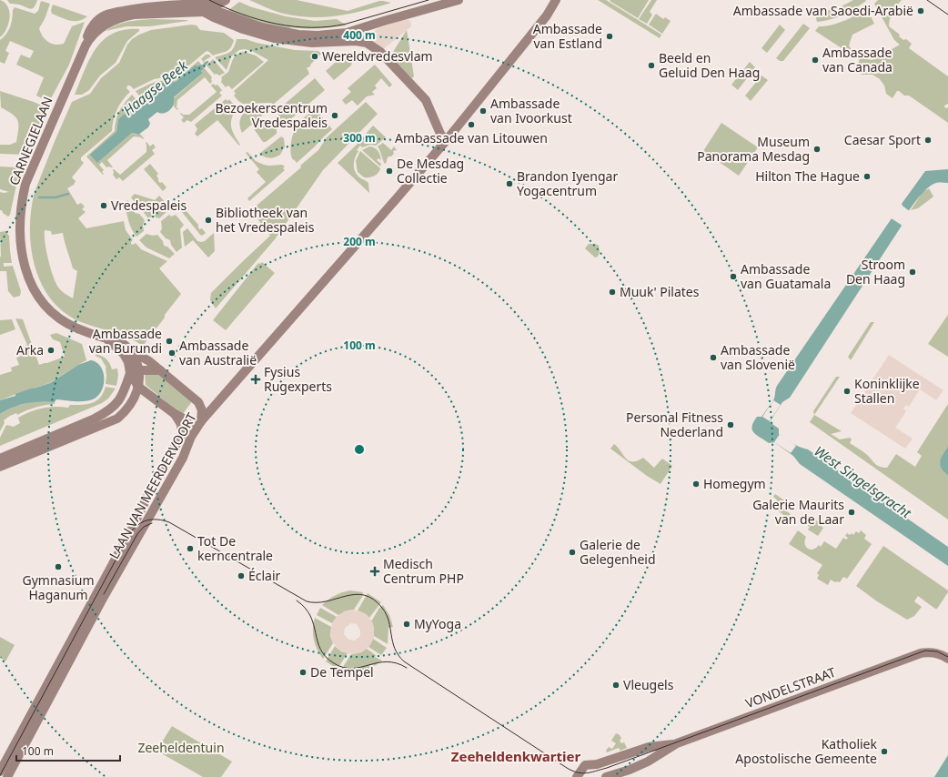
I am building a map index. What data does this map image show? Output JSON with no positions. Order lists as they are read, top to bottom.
{
  "streets": {
    "street": ["CARNEGIELAAN", "LAAN VAN MEERDERVOORT", "VONDELSTRAAT"]
  },
  "crossings": [
    ["CARNEGIELAAN", "LAAN VAN MEERDERVOORT"]
  ],
  "districts": ["Zeeheldenkwartier"],
  "water": ["Haagse Beek", "West Singelsgracht"],
  "parks": ["Zeeheldentuin"],
  "places": {
    "other": [
      "Ambassade van Saoedi-Arabië",
      "Ambassade van Estland",
      "Wereldvredesvlam",
      "Ambassade van Canada",
      "Beeld en Geluid Den Haag",
      "Ambassade van Ivoorkust",
      "Bezoekerscentrum Vredespaleis",
      "Ambassade van Litouwen",
      "Caesar Sport",
      "Museum Panorama Mesdag",
      "De Mesdag Collectie",
      "Hilton The Hague",
      "Brandon Iyengar Yogacentrum",
      "Vredespaleis",
      "Bibliotheek van het Vredespaleis",
      "Stroom Den Haag",
      "Ambassade van Guatamala",
      "Muuk' Pilates",
      "Ambassade van Burundi",
      "Arka",
      "Ambassade van Australië",
      "Ambassade van Slovenië",
      "Koninklijke Stallen",
      "Personal Fitness Nederland",
      "Homegym",
      "Galerie Maurits van de Laar",
      "Tot De kerncentrale",
      "Galerie de Gelegenheid",
      "Gymnasium Haganum",
      "Éclair",
      "MyYoga",
      "De Tempel",
      "Vleugels",
      "Katholiek Apostolische Gemeente"
    ],
    "health": ["Fysius Rugexperts", "Medisch Centrum PHP"]
  },
  "scale_bar": "100 m",
  "rings": [
    "400 m",
    "300 m",
    "200 m",
    "100 m"
  ]
}
